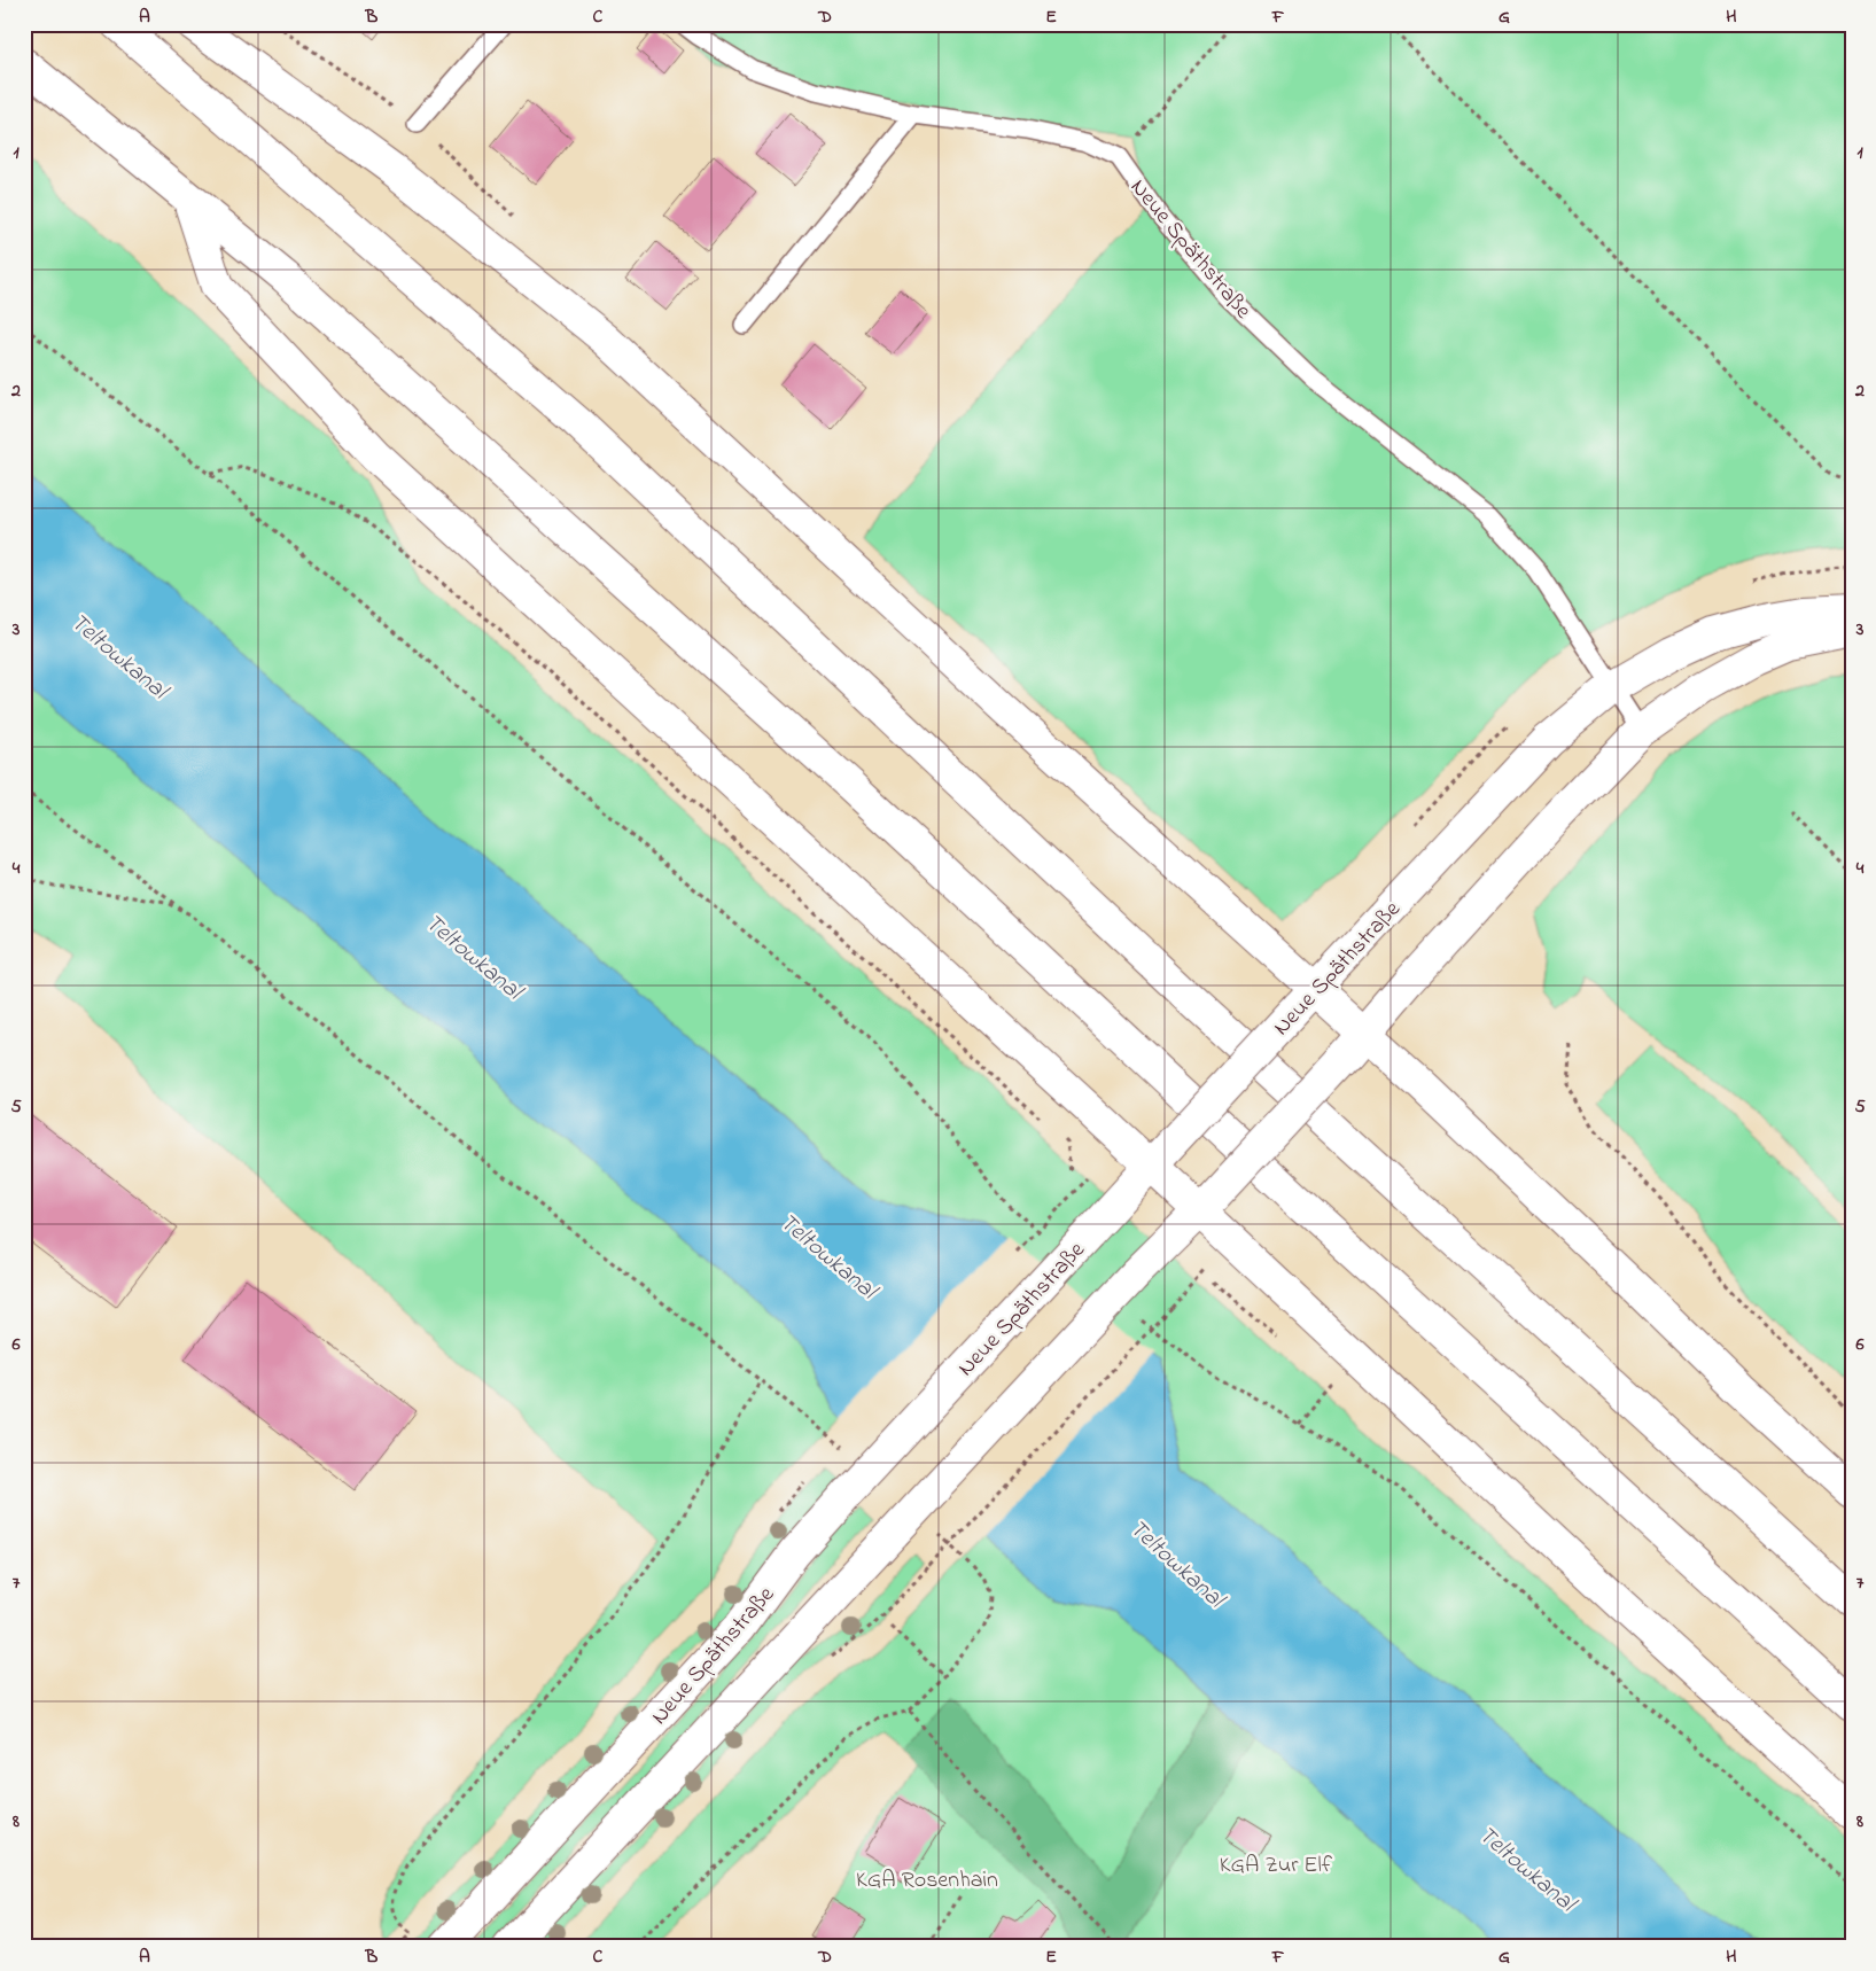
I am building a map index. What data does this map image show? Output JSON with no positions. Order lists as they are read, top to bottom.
{
  "streets": {
    "main road": ["Neue Späthstraße"]
  },
  "water": ["Teltowkanal"],
  "parks": ["KGA Zur Elf", "KGA Rosenhain"],
  "grid": {
    "columns": [
      "A",
      "B",
      "C",
      "D",
      "E",
      "F",
      "G",
      "H"
    ],
    "rows": [
      "1",
      "2",
      "3",
      "4",
      "5",
      "6",
      "7",
      "8"
    ]
  }
}
